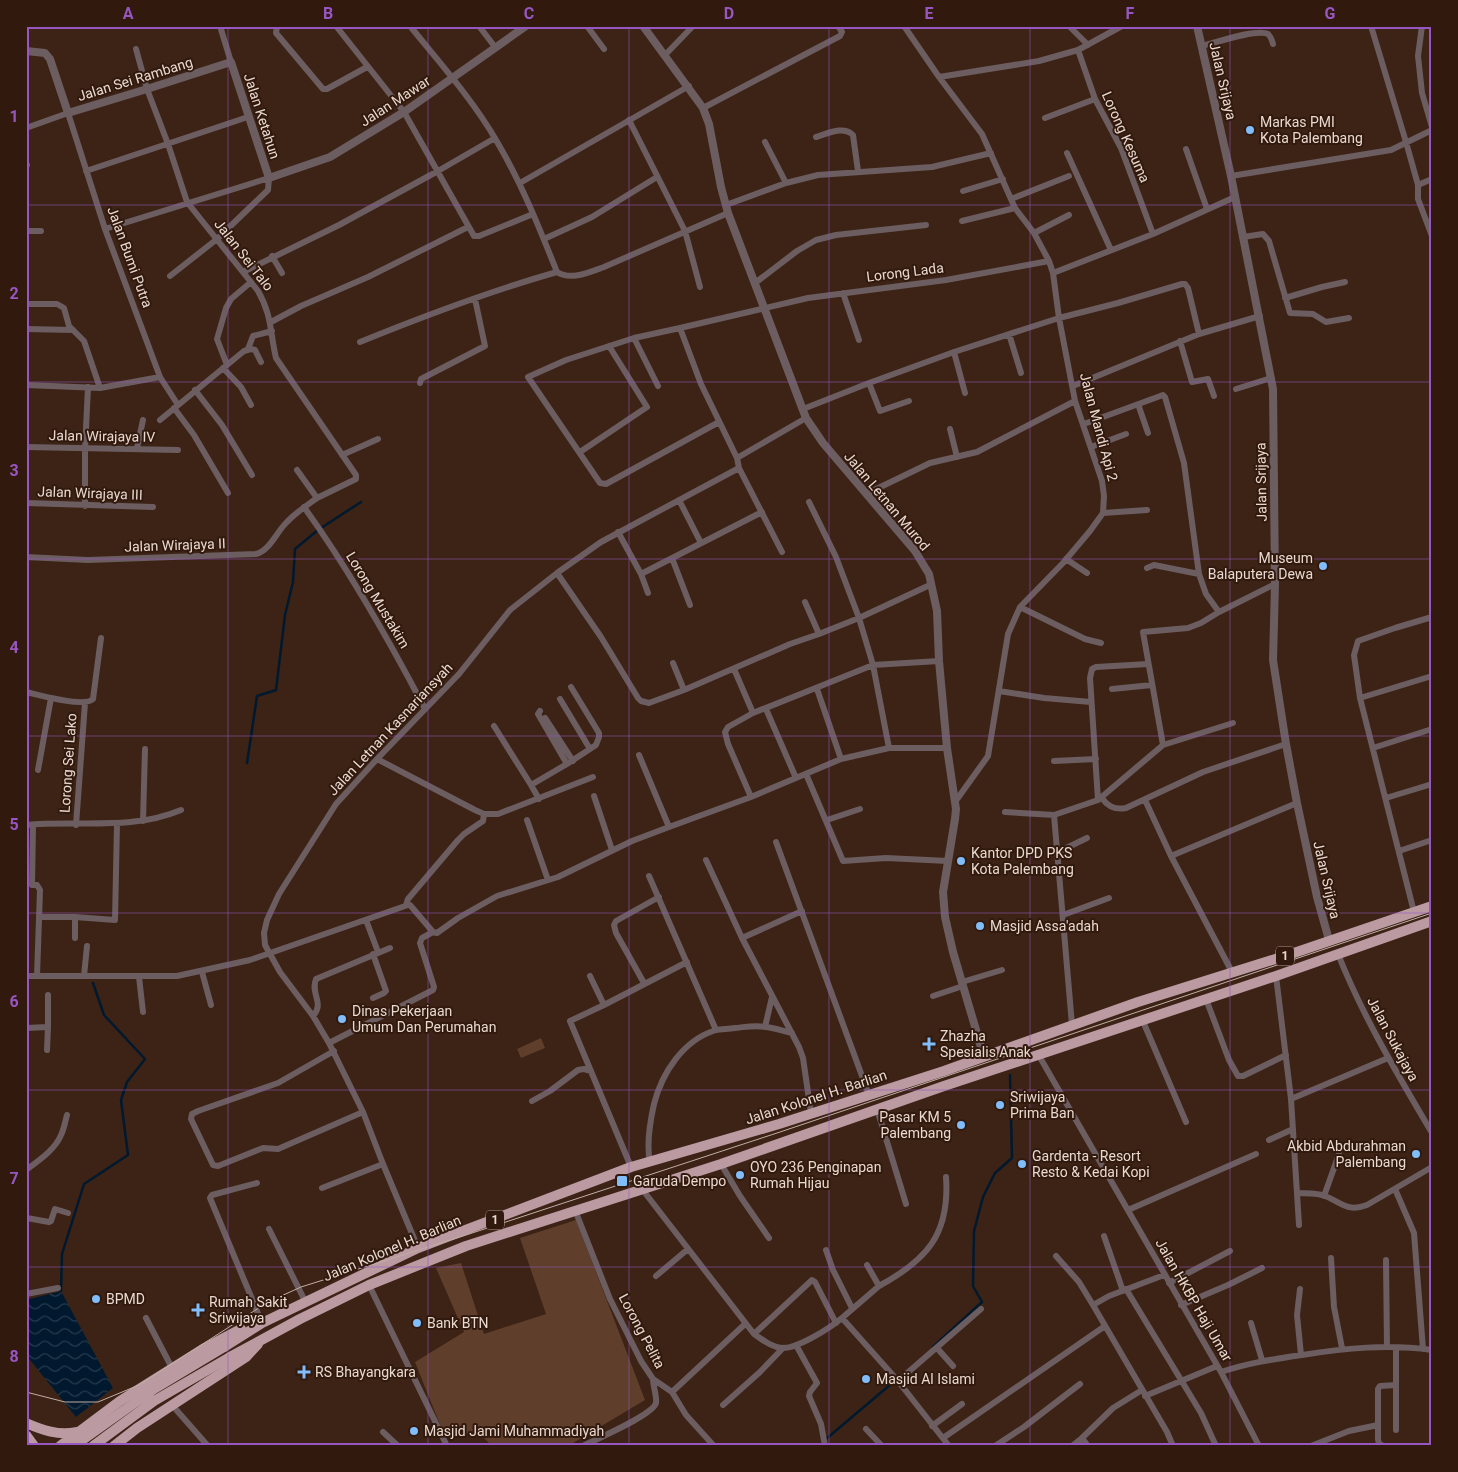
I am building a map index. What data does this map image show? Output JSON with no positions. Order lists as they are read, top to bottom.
{
  "streets": {
    "highway": ["1", "Jalan Kolonel H. Barlian"],
    "street": [
      "Jalan Sei Rambang",
      "Jalan Srijaya",
      "Jalan Mawar",
      "Jalan Ketahun",
      "Lorong Kesuma",
      "Jalan Sei Talo",
      "Jalan Bumi Putra",
      "Lorong Lada",
      "Jalan Mandi Api 2",
      "Jalan Wirajaya IV",
      "Jalan Wirajaya III",
      "Jalan Letnan Murod",
      "Jalan Wirajaya II",
      "Lorong Mustakim",
      "Jalan Letnan Kasnariansyah",
      "Lorong Sei Lako",
      "Jalan Sukajaya",
      "Jalan HKBP Haji Umar",
      "Lorong Pelita"
    ]
  },
  "crossings": [
    ["Jalan Sei Rambang", "Jalan Ketahun"],
    ["Jalan Sei Rambang", "Jalan Sei Talo"],
    ["Jalan Sei Rambang", "Jalan Bumi Putra"],
    ["Jalan Srijaya", "Jalan Kolonel H. Barlian"],
    ["Jalan Mawar", "Jalan Ketahun"],
    ["Jalan Sei Talo", "Jalan Wirajaya II"],
    ["Jalan Sei Talo", "Lorong Mustakim"],
    ["Lorong Lada", "Jalan Mandi Api 2"],
    ["Lorong Lada", "Jalan Letnan Murod"],
    ["Jalan Letnan Murod", "Jalan Kolonel H. Barlian"],
    ["Jalan Wirajaya II", "Lorong Mustakim"],
    ["Lorong Mustakim", "Jalan Letnan Kasnariansyah"],
    ["Jalan Letnan Kasnariansyah", "Jalan Kolonel H. Barlian"],
    ["1", "Jalan Sukajaya"],
    ["1", "Jalan Kolonel H. Barlian"],
    ["1", "Jalan HKBP Haji Umar"],
    ["Jalan Kolonel H. Barlian", "Lorong Pelita"]
  ],
  "places": {
    "other": [
      "Markas PMI Kota Palembang",
      "Museum Balaputera Dewa",
      "Kantor DPD PKS Kota Palembang",
      "Masjid Assa'adah",
      "Dinas Pekerjaan Umum Dan Perumahan",
      "Sriwijaya Prima Ban",
      "Pasar KM 5 Palembang",
      "Akbid Abdurahman Palembang",
      "Gardenta - Resort Resto & Kedai Kopi",
      "OYO 236 Penginapan Rumah Hijau",
      "BPMD",
      "Bank BTN",
      "Masjid Al Islami",
      "Masjid Jami Muhammadiyah"
    ],
    "health": ["Zhazha Spesialis Anak", "Rumah Sakit Sriwijaya", "RS Bhayangkara"],
    "transit": ["Garuda Dempo"]
  },
  "grid": {
    "columns": [
      "A",
      "B",
      "C",
      "D",
      "E",
      "F",
      "G"
    ],
    "rows": [
      "1",
      "2",
      "3",
      "4",
      "5",
      "6",
      "7",
      "8"
    ]
  }
}
